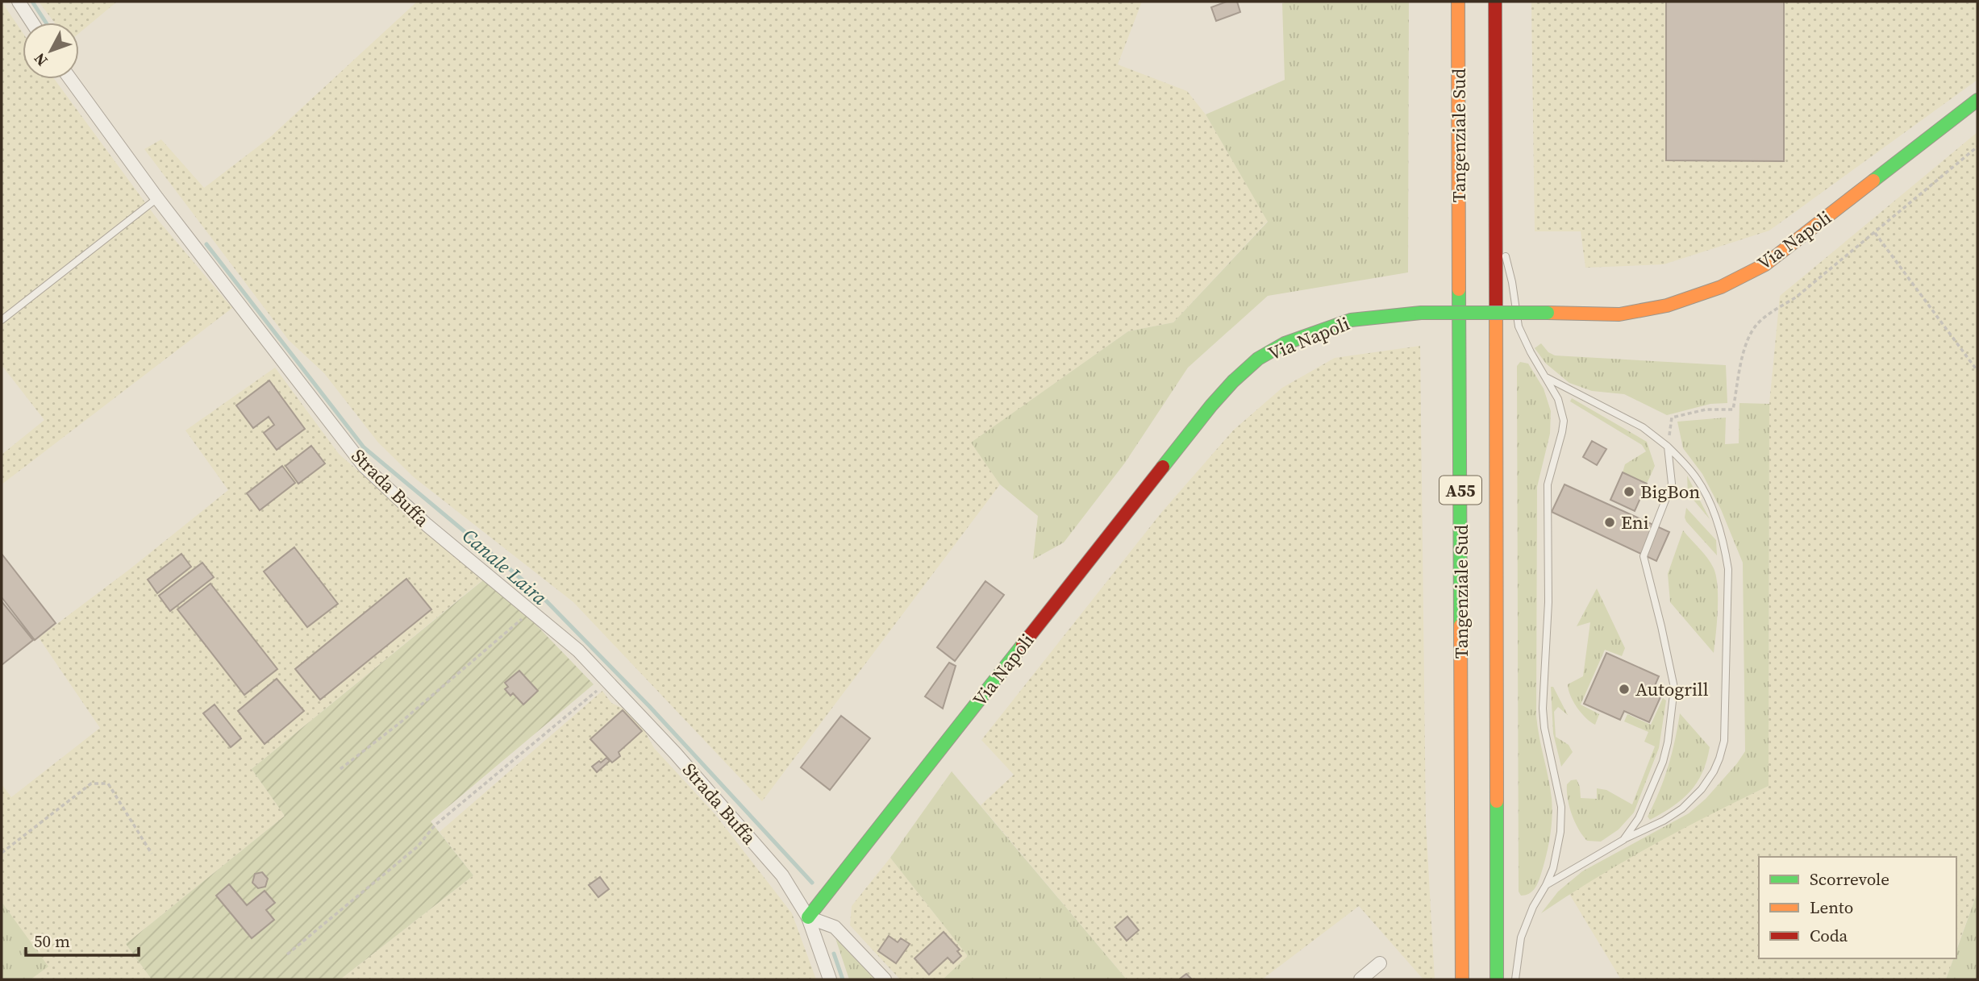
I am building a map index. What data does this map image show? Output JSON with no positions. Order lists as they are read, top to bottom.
{
  "streets": {
    "main road": ["Tangenziale Sud", "Via Napoli", "A55"],
    "street": ["Strada Buffa"]
  },
  "crossings": [
    ["Via Napoli", "Strada Buffa"]
  ],
  "water": ["Canale Laira"],
  "places": ["BigBon", "Eni", "Autogrill"],
  "legend": ["Scorrevole", "Lento", "Coda"],
  "scale_bar": "50 m",
  "north": "bottom left"
}
